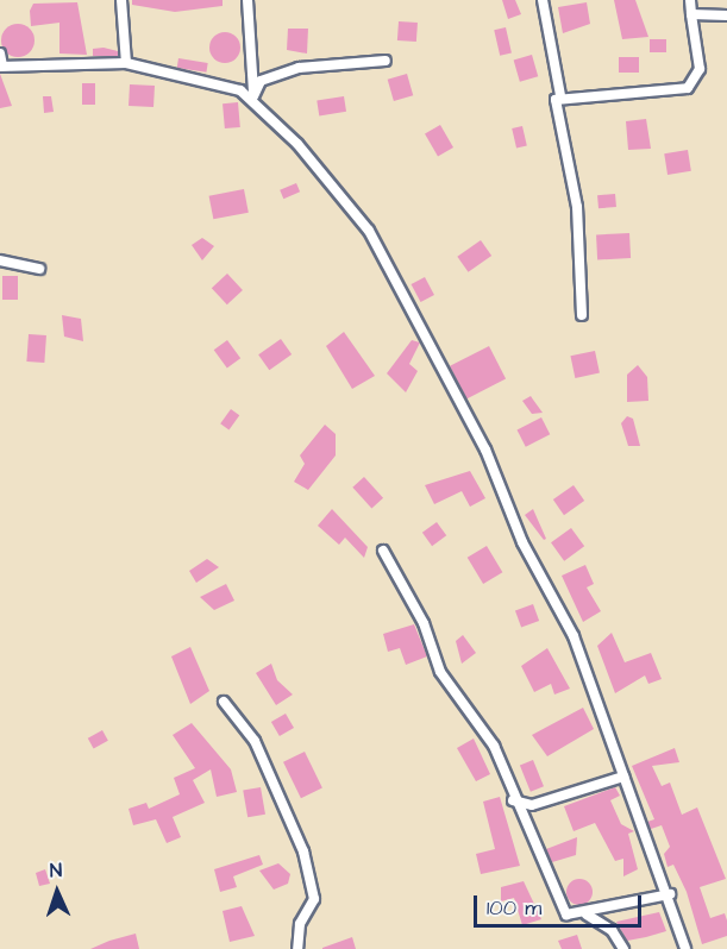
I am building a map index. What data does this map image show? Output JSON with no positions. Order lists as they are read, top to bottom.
{
  "scale_bar": "100 m",
  "north": "top"
}
